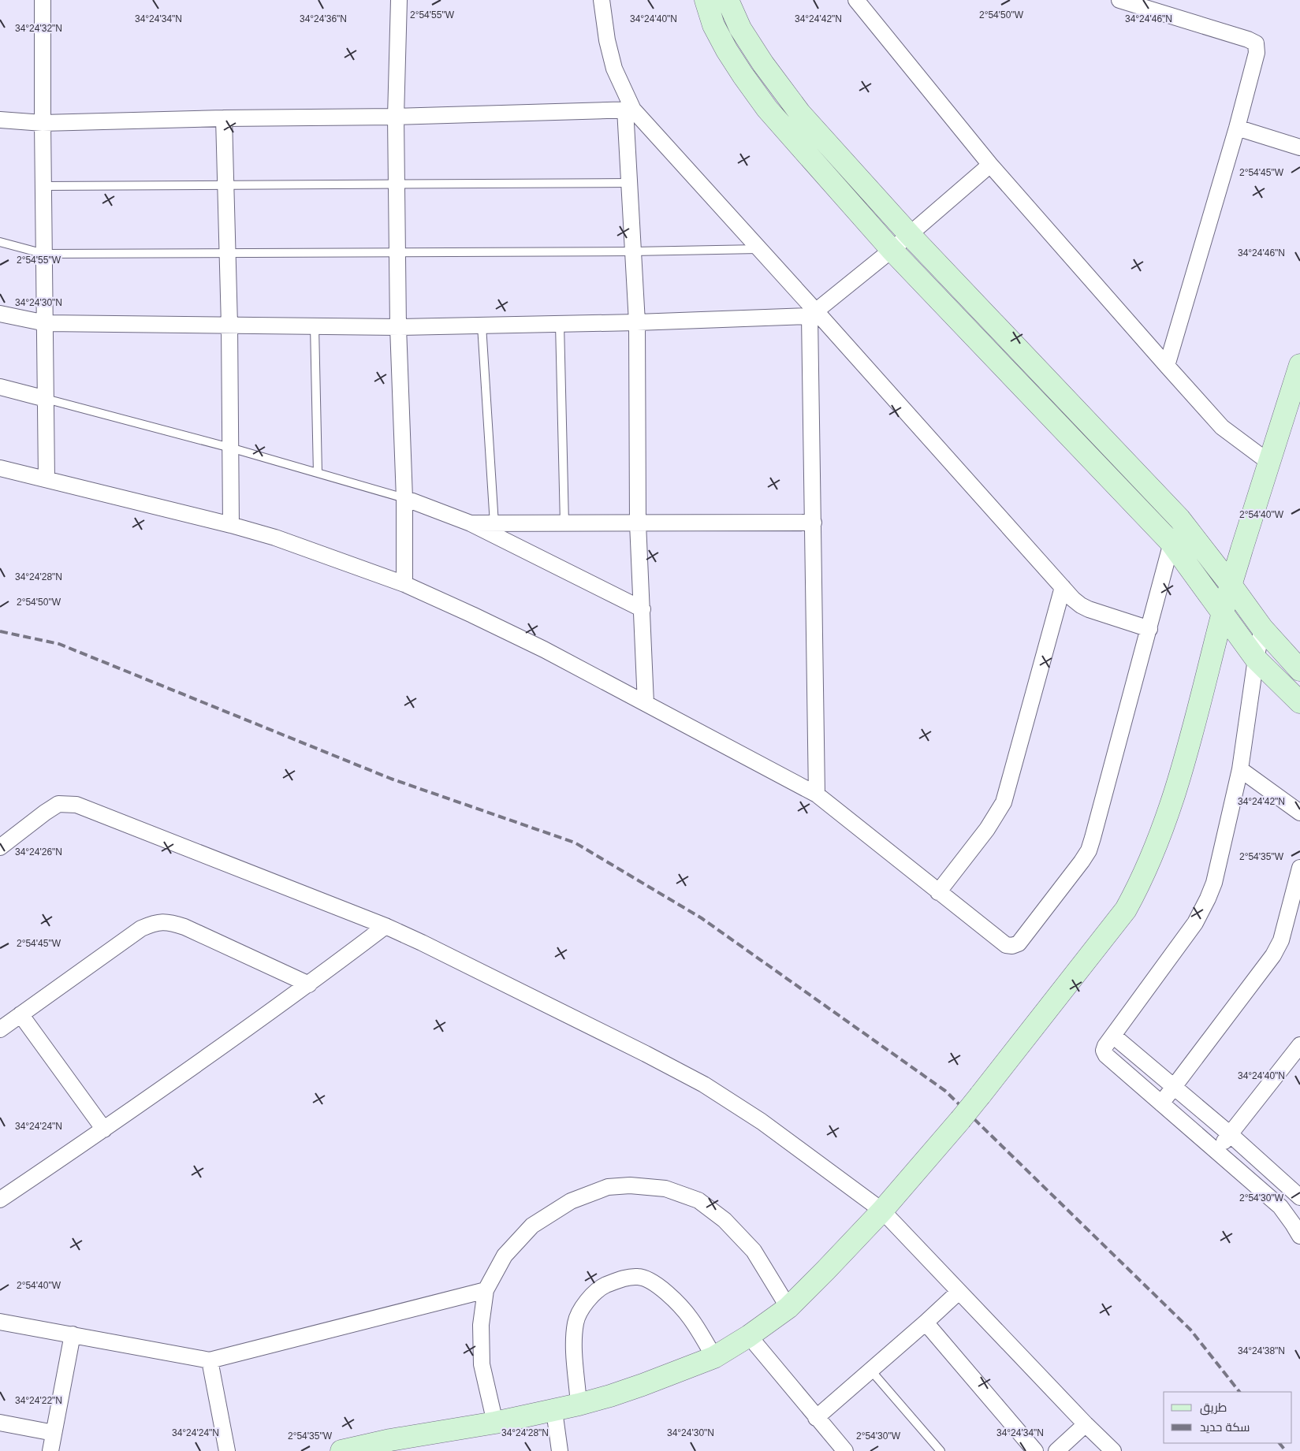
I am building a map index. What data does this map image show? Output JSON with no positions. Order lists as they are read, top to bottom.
{
  "legend": ["طريق", "سكة حديد"],
  "coordinates": [
    "2°54'55\"W",
    "2°54'50\"W",
    "34°24'34\"N",
    "34°24'36\"N",
    "34°24'40\"N",
    "34°24'42\"N",
    "34°24'46\"N",
    "34°24'32\"N",
    "2°54'45\"W",
    "34°24'30\"N",
    "2°54'40\"W",
    "34°24'28\"N",
    "34°24'26\"N",
    "2°54'35\"W",
    "34°24'24\"N",
    "2°54'30\"W",
    "34°24'38\"N",
    "34°24'22\"N"
  ]
}
